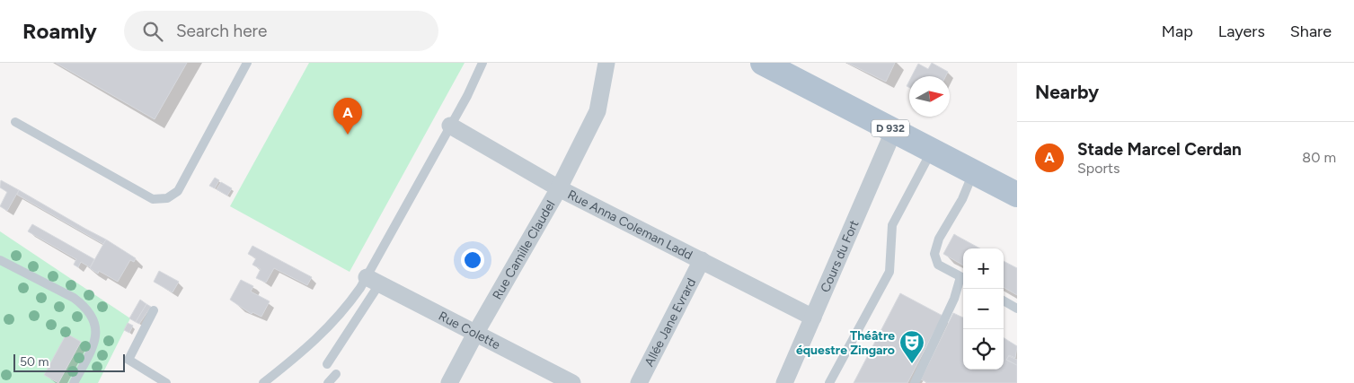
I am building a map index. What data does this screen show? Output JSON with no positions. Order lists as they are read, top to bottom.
{
  "streets": {
    "main road": ["D 932"],
    "street": [
      "Rue Anna Coleman Ladd",
      "Rue Camille Claudel",
      "Cours du Fort",
      "Allée Jane Evrard",
      "Rue Colette"
    ]
  },
  "crossings": [
    ["D 932", "Cours du Fort"],
    ["Rue Anna Coleman Ladd", "Rue Camille Claudel"],
    ["Rue Anna Coleman Ladd", "Cours du Fort"],
    ["Rue Anna Coleman Ladd", "Allée Jane Evrard"],
    ["Rue Camille Claudel", "Rue Colette"]
  ],
  "places": {
    "theatre": ["Théâtre équestre Zingaro"]
  },
  "scale_bar": "50 m",
  "north": "right",
  "page": {
    "header": "Roamly",
    "search": "Search here",
    "nav": ["Map", "Layers", "Share"],
    "heading": "Nearby",
    "pins": "A",
    "list": [
      {
        "mark": "A",
        "name": "Stade Marcel Cerdan",
        "note": "Sports",
        "value": "80 m"
      }
    ],
    "map_buttons": ["+", "−"],
    "scale": "50 m"
  }
}
